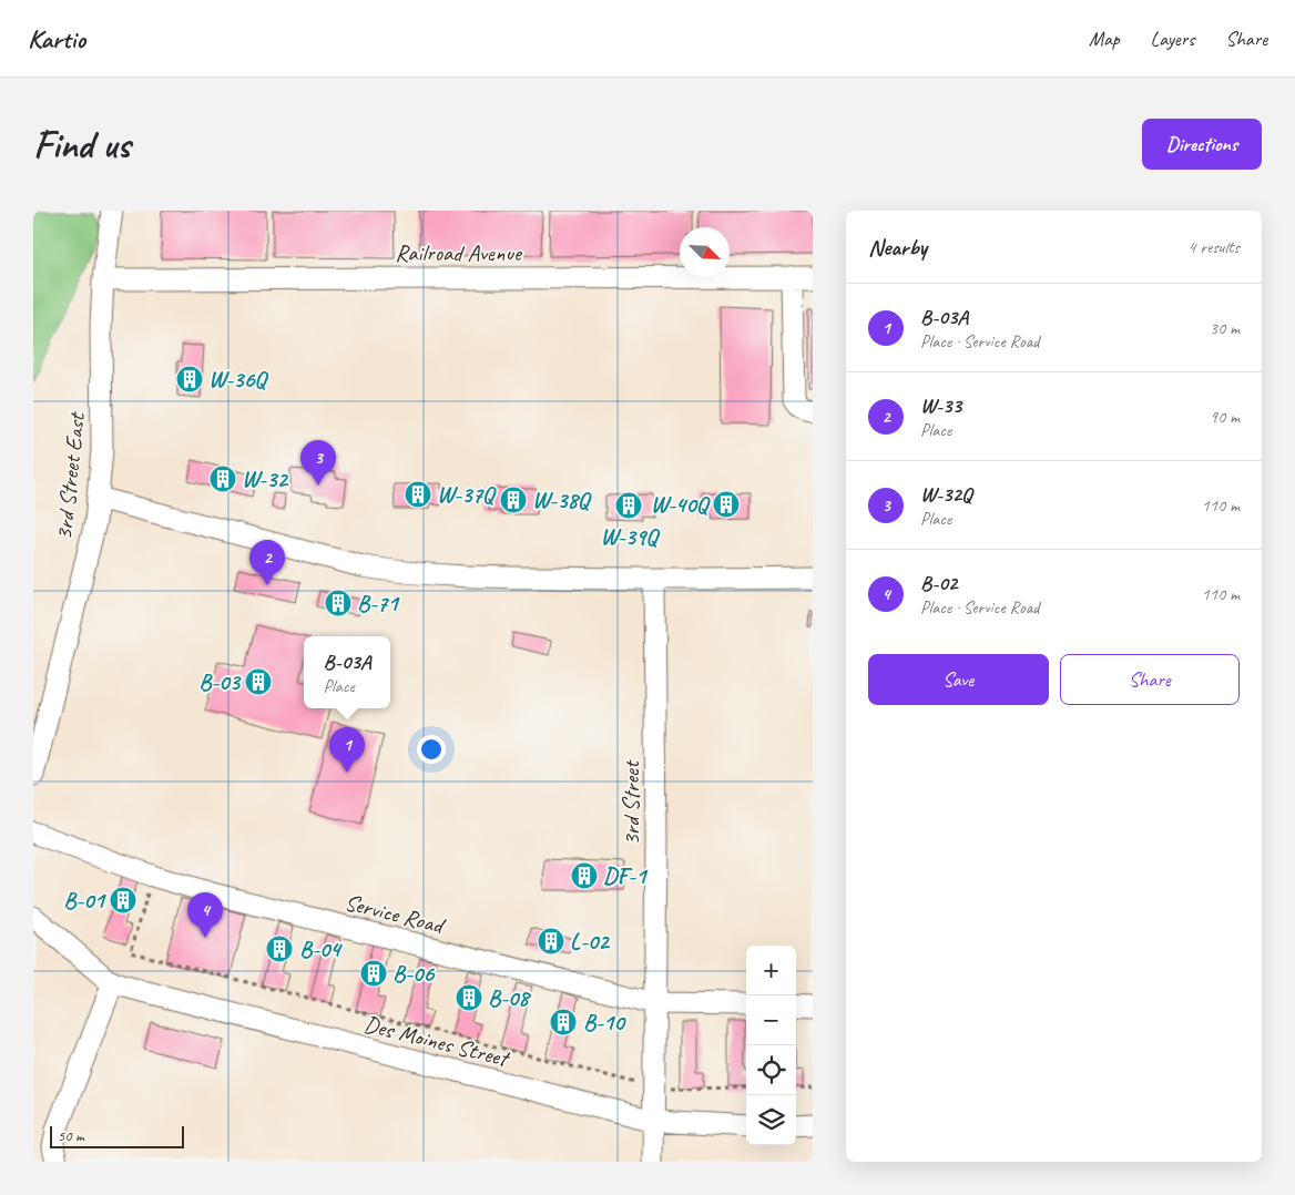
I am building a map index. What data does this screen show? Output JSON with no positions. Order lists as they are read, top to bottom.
{
  "streets": {
    "street": [
      "Railroad Avenue",
      "3rd Street East",
      "3rd Street",
      "Service Road",
      "Des Moines Street"
    ]
  },
  "crossings": [
    ["Railroad Avenue", "3rd Street East"],
    ["3rd Street", "Service Road"],
    ["3rd Street", "Des Moines Street"]
  ],
  "places": {
    "building": [
      "W-36Q",
      "W-32",
      "W-37Q",
      "W-38Q",
      "W-40Q",
      "W-39Q",
      "B-71",
      "B-03",
      "DF-1",
      "B-01",
      "L-02",
      "B-04",
      "B-06",
      "B-08",
      "B-10"
    ]
  },
  "scale_bar": "50 m",
  "north": "bottom right",
  "page": {
    "header": "Kartio",
    "nav": ["Map", "Layers", "Share"],
    "buttons": [
      "Directions",
      ["Save", "Share"]
    ],
    "title": "Find us",
    "heading": ["Nearby", "4 results"],
    "list": [
      {
        "mark": "1",
        "name": "B-03A",
        "note": "Place · Service Road",
        "value": "30 m"
      },
      {
        "mark": "2",
        "name": "W-33",
        "note": "Place",
        "value": "90 m"
      },
      {
        "mark": "3",
        "name": "W-32Q",
        "note": "Place",
        "value": "110 m"
      },
      {
        "mark": "4",
        "name": "B-02",
        "note": "Place · Service Road",
        "value": "110 m"
      }
    ],
    "pins": [
      "3",
      "2",
      "1",
      "4"
    ],
    "popup": ["B-03A", "Place"],
    "map_buttons": ["+", "−"],
    "scale": "50 m"
  }
}
